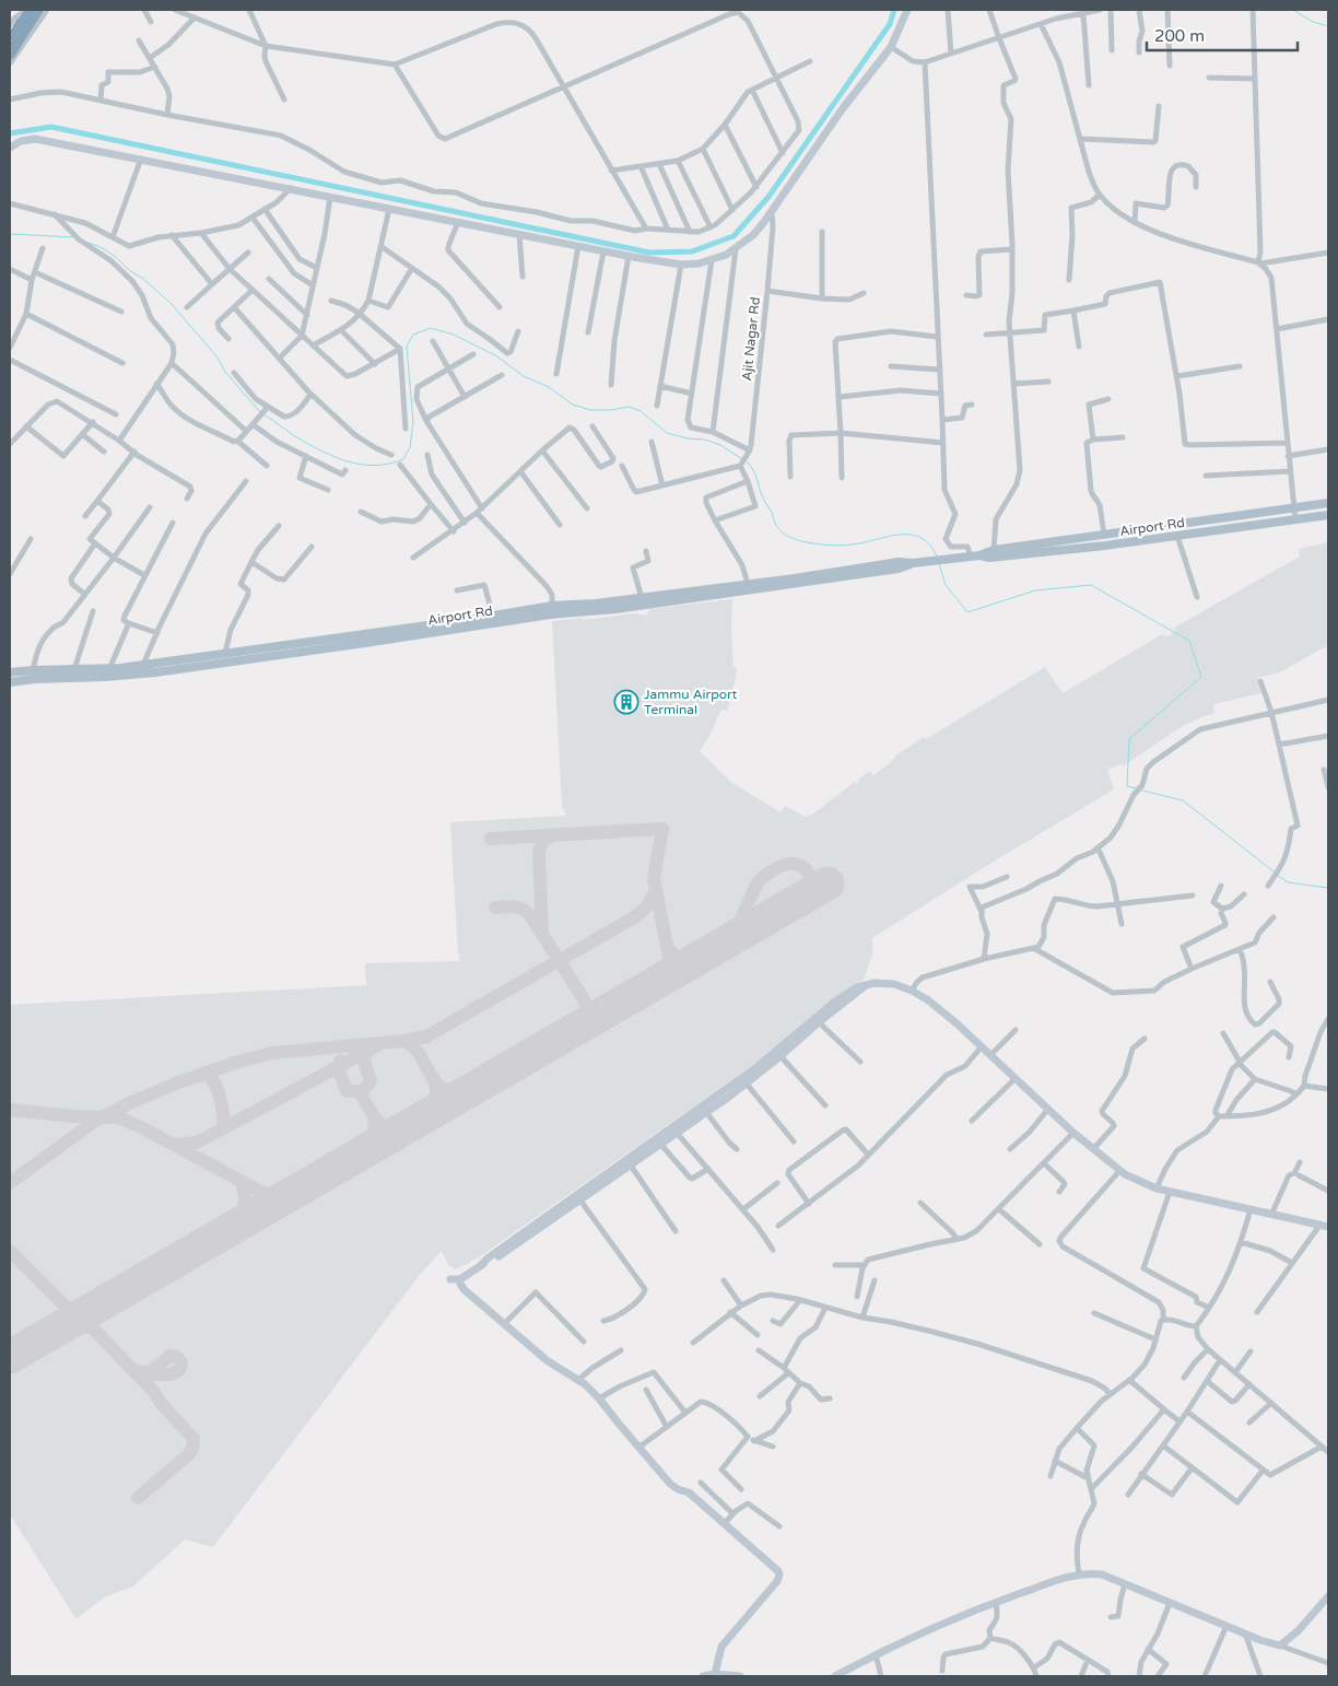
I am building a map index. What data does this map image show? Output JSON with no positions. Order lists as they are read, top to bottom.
{
  "streets": {
    "main road": ["Airport Rd"],
    "street": ["Ajit Nagar Rd"]
  },
  "places": {
    "building": ["Jammu Airport Terminal"]
  },
  "scale_bar": "200 m"
}
